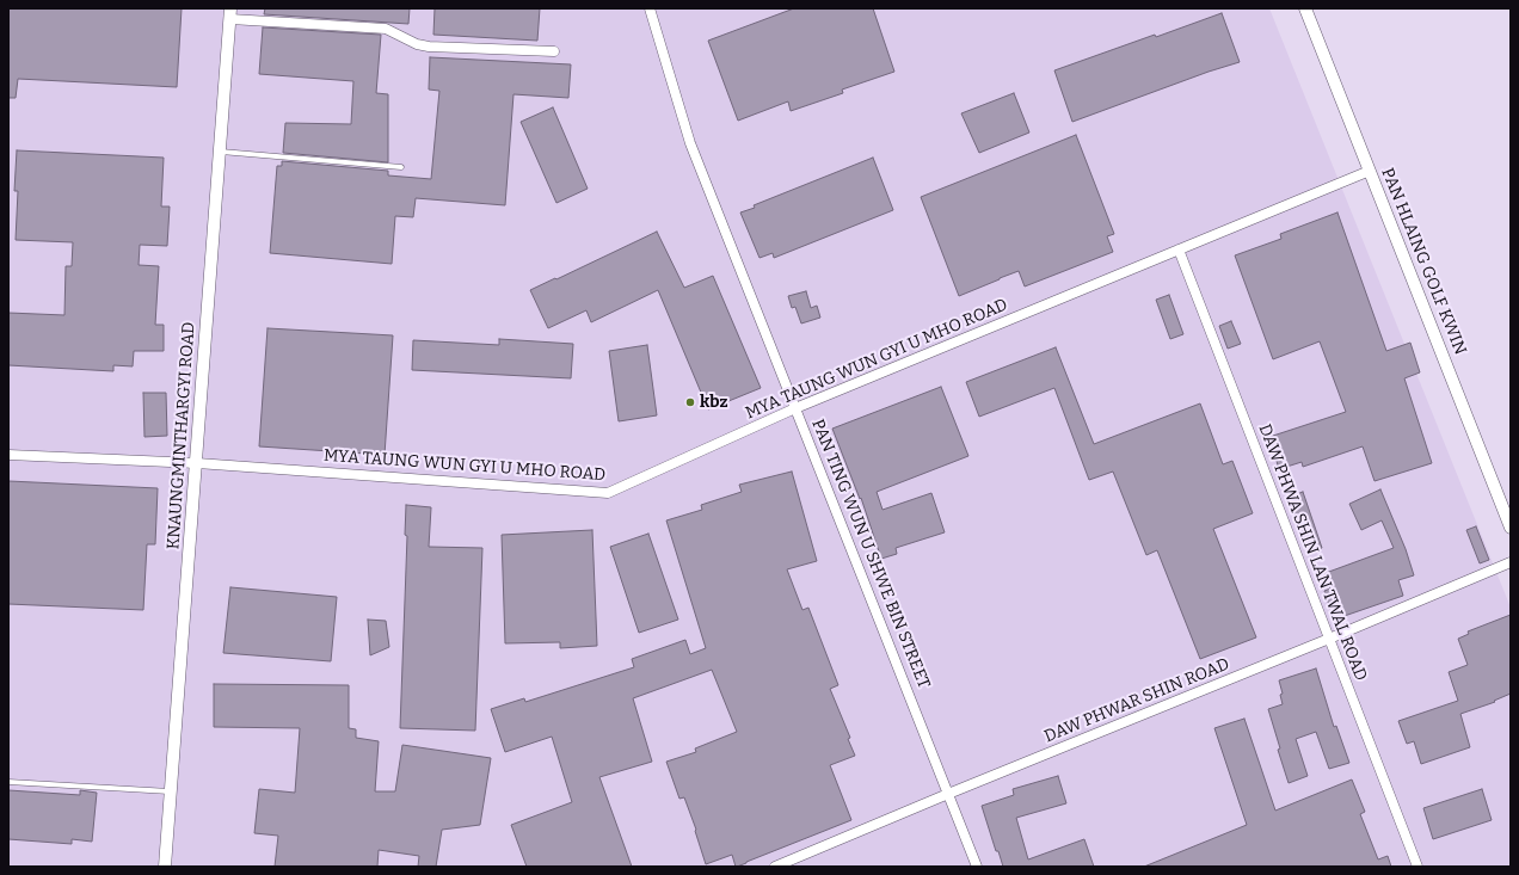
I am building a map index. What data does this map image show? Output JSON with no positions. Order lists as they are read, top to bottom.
{
  "streets": {
    "street": [
      "PAN HLAING GOLF KWIN",
      "MYA TAUNG WUN GYI U MHO ROAD",
      "KNAUNGMINTHARGYI ROAD",
      "DAW PHWA SHIN LAN TWAL ROAD",
      "PAN TING WUN U SHWE BIN STREET",
      "DAW PHWAR SHIN ROAD"
    ]
  },
  "crossings": [
    ["PAN HLAING GOLF KWIN", "MYA TAUNG WUN GYI U MHO ROAD"],
    ["MYA TAUNG WUN GYI U MHO ROAD", "KNAUNGMINTHARGYI ROAD"],
    ["MYA TAUNG WUN GYI U MHO ROAD", "DAW PHWA SHIN LAN TWAL ROAD"],
    ["MYA TAUNG WUN GYI U MHO ROAD", "PAN TING WUN U SHWE BIN STREET"],
    ["DAW PHWA SHIN LAN TWAL ROAD", "DAW PHWAR SHIN ROAD"],
    ["PAN TING WUN U SHWE BIN STREET", "DAW PHWAR SHIN ROAD"]
  ],
  "places": ["kbz"]
}
